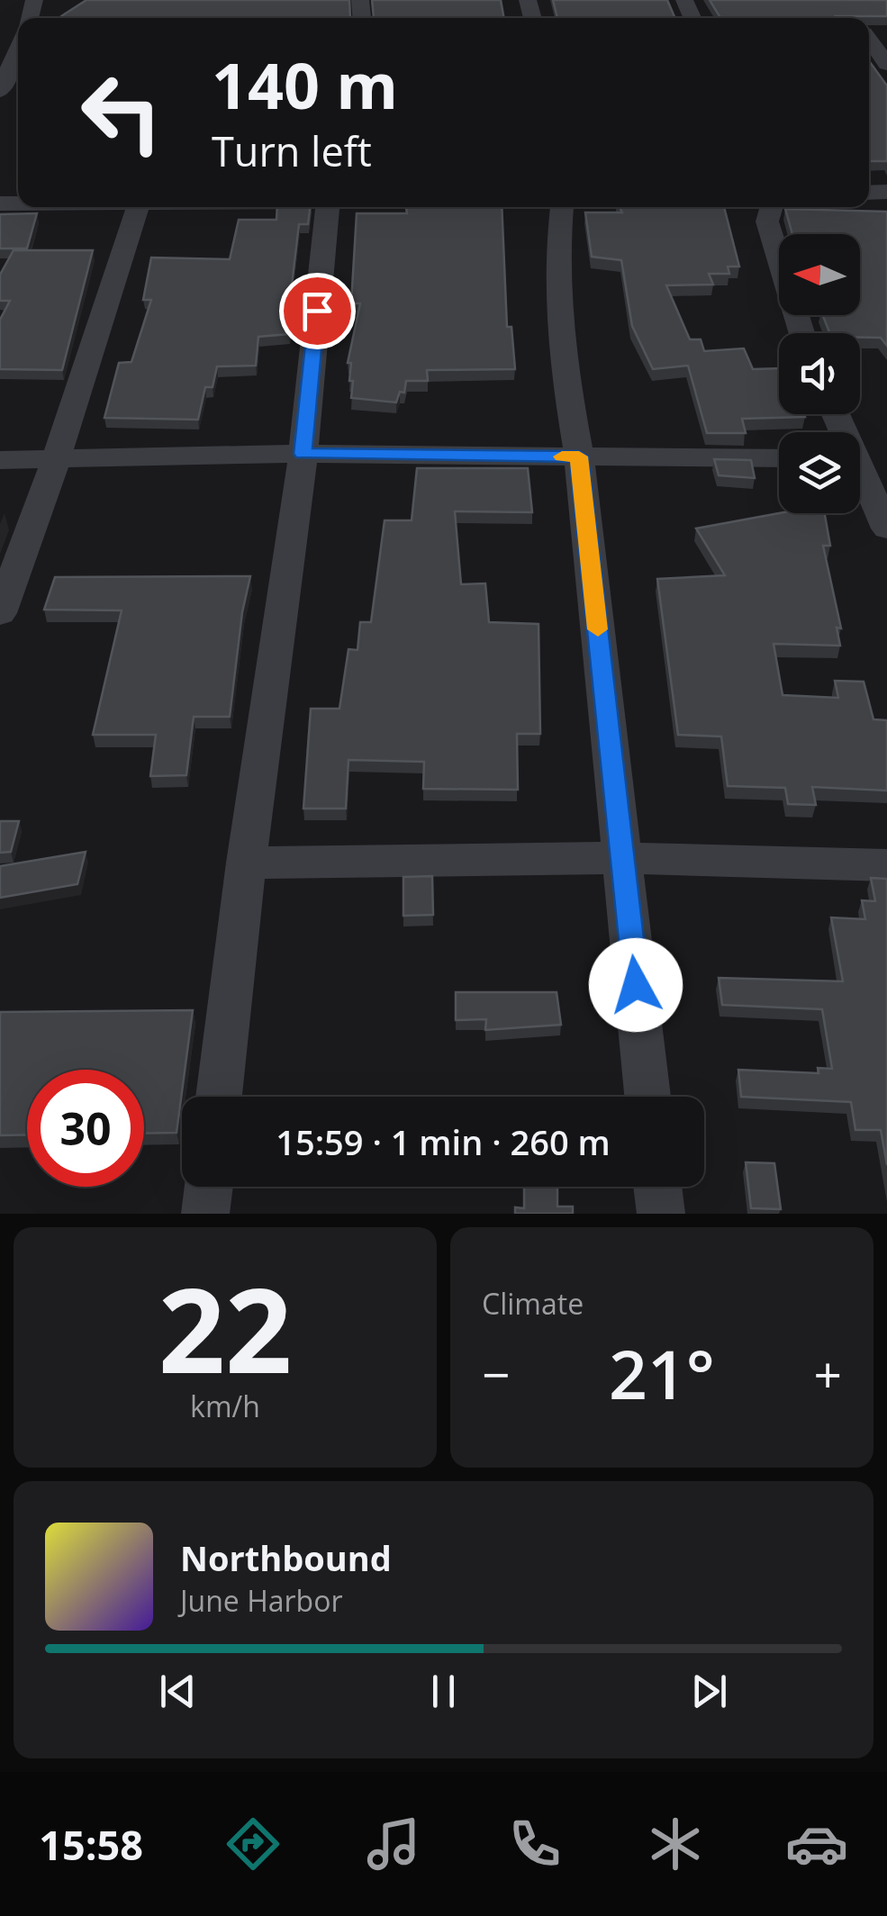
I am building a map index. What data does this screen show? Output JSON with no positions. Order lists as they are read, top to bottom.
{
  "north": "left",
  "page": {
    "turn": ["140 m", "Turn left"],
    "limit": "30",
    "trip": "15:59 · 1 min · 260 m",
    "tile": [
      ["22", "km/h"],
      "Climate"
    ],
    "heat": ["−", "21°", "+"],
    "song": ["Northbound", "June Harbor"],
    "tabs": "15:58"
  }
}
